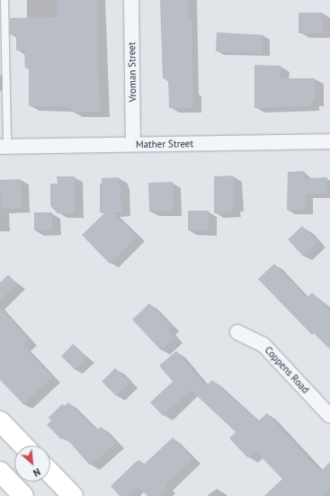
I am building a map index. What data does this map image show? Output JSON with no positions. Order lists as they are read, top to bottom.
{
  "streets": {
    "street": ["Vroman Street", "Mather Street", "Coppens Road"]
  },
  "crossings": [
    ["Vroman Street", "Mather Street"]
  ],
  "north": "bottom right"
}
